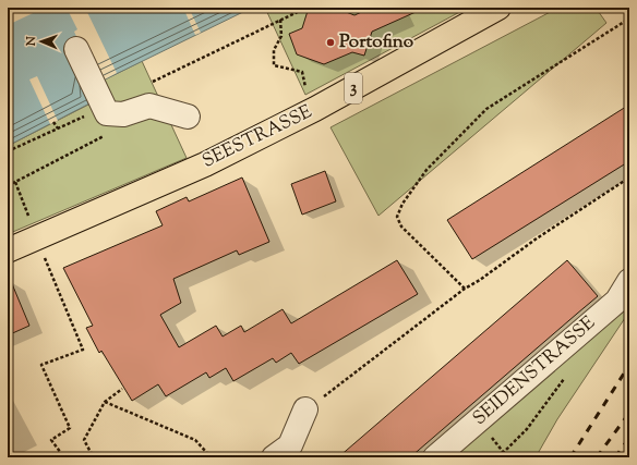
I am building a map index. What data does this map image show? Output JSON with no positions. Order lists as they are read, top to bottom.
{
  "streets": {
    "main road": ["3", "SEESTRASSE"],
    "street": ["SEIDENSTRASSE"]
  },
  "places": ["Portofino"],
  "north": "left"
}
